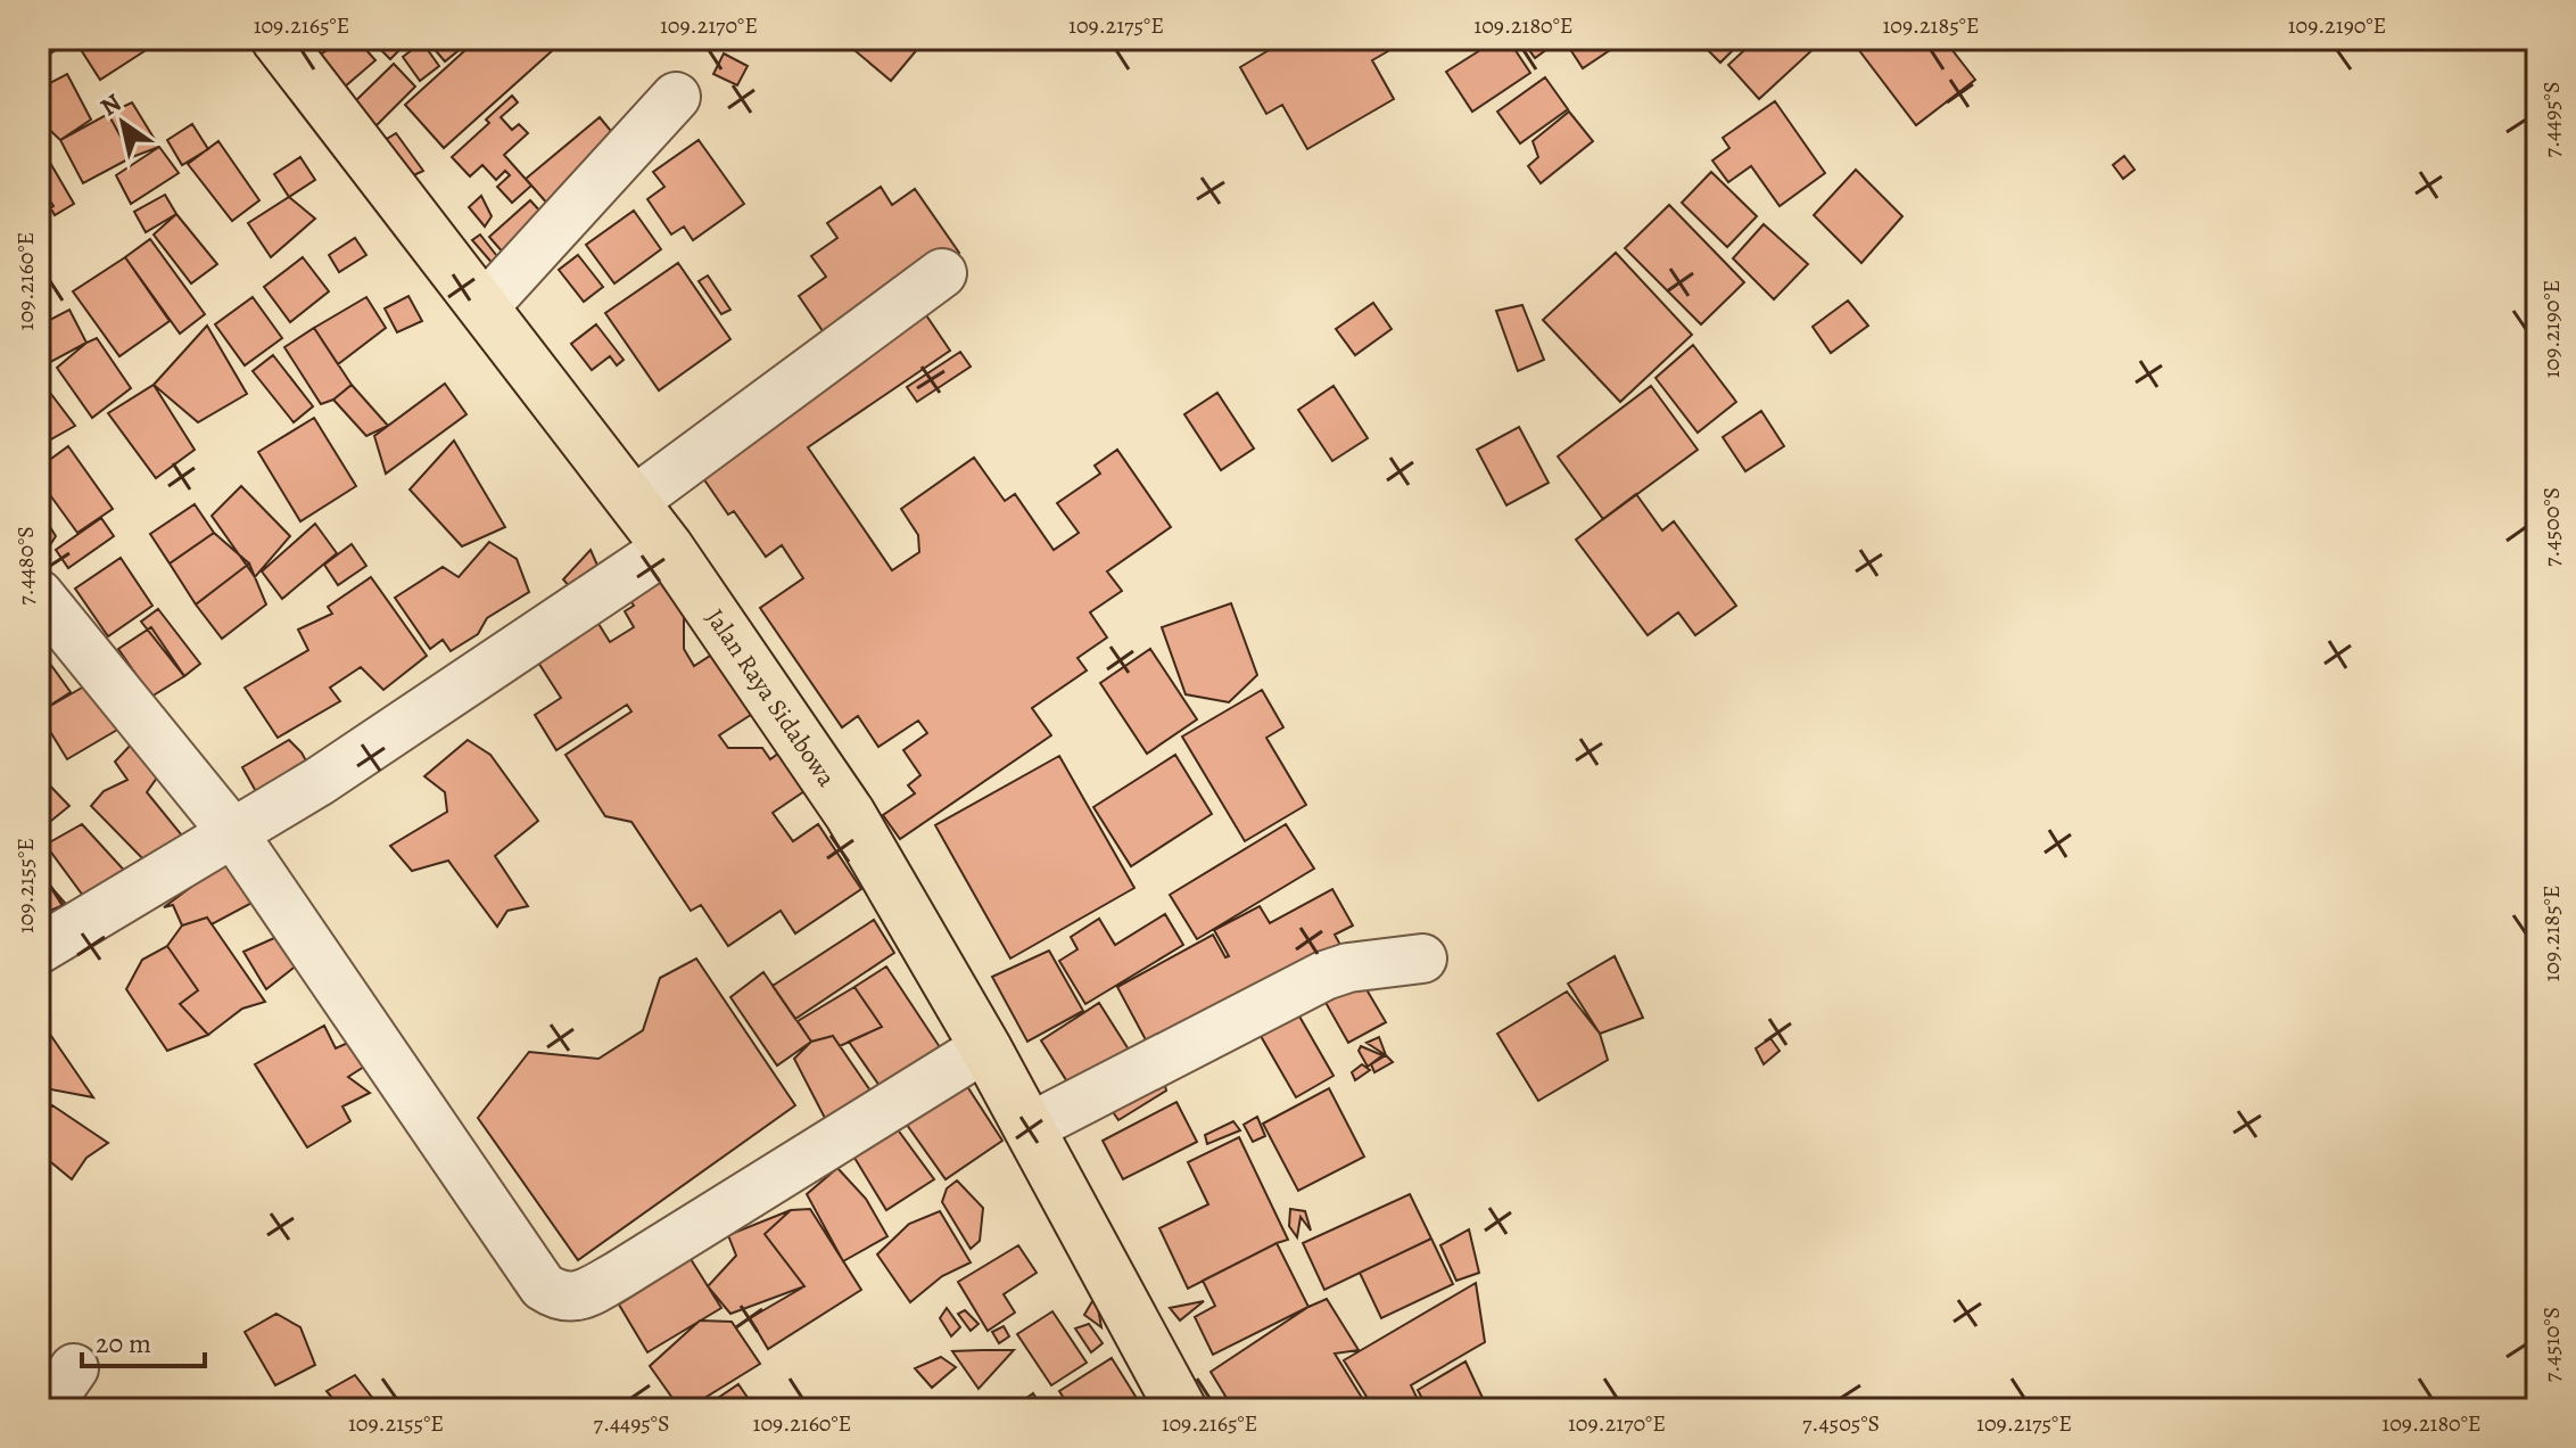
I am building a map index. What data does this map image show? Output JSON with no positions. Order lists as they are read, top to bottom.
{
  "streets": {
    "highway": ["Jalan Raya Sidabowa"]
  },
  "scale_bar": "20 m",
  "north": "top left",
  "coordinates": [
    "109.2165°E",
    "109.2170°E",
    "109.2175°E",
    "109.2180°E",
    "109.2185°E",
    "109.2190°E",
    "7.4495°S",
    "109.2160°E",
    "7.4500°S",
    "7.4480°S",
    "109.2155°E",
    "7.4510°S",
    "7.4505°S"
  ]
}
